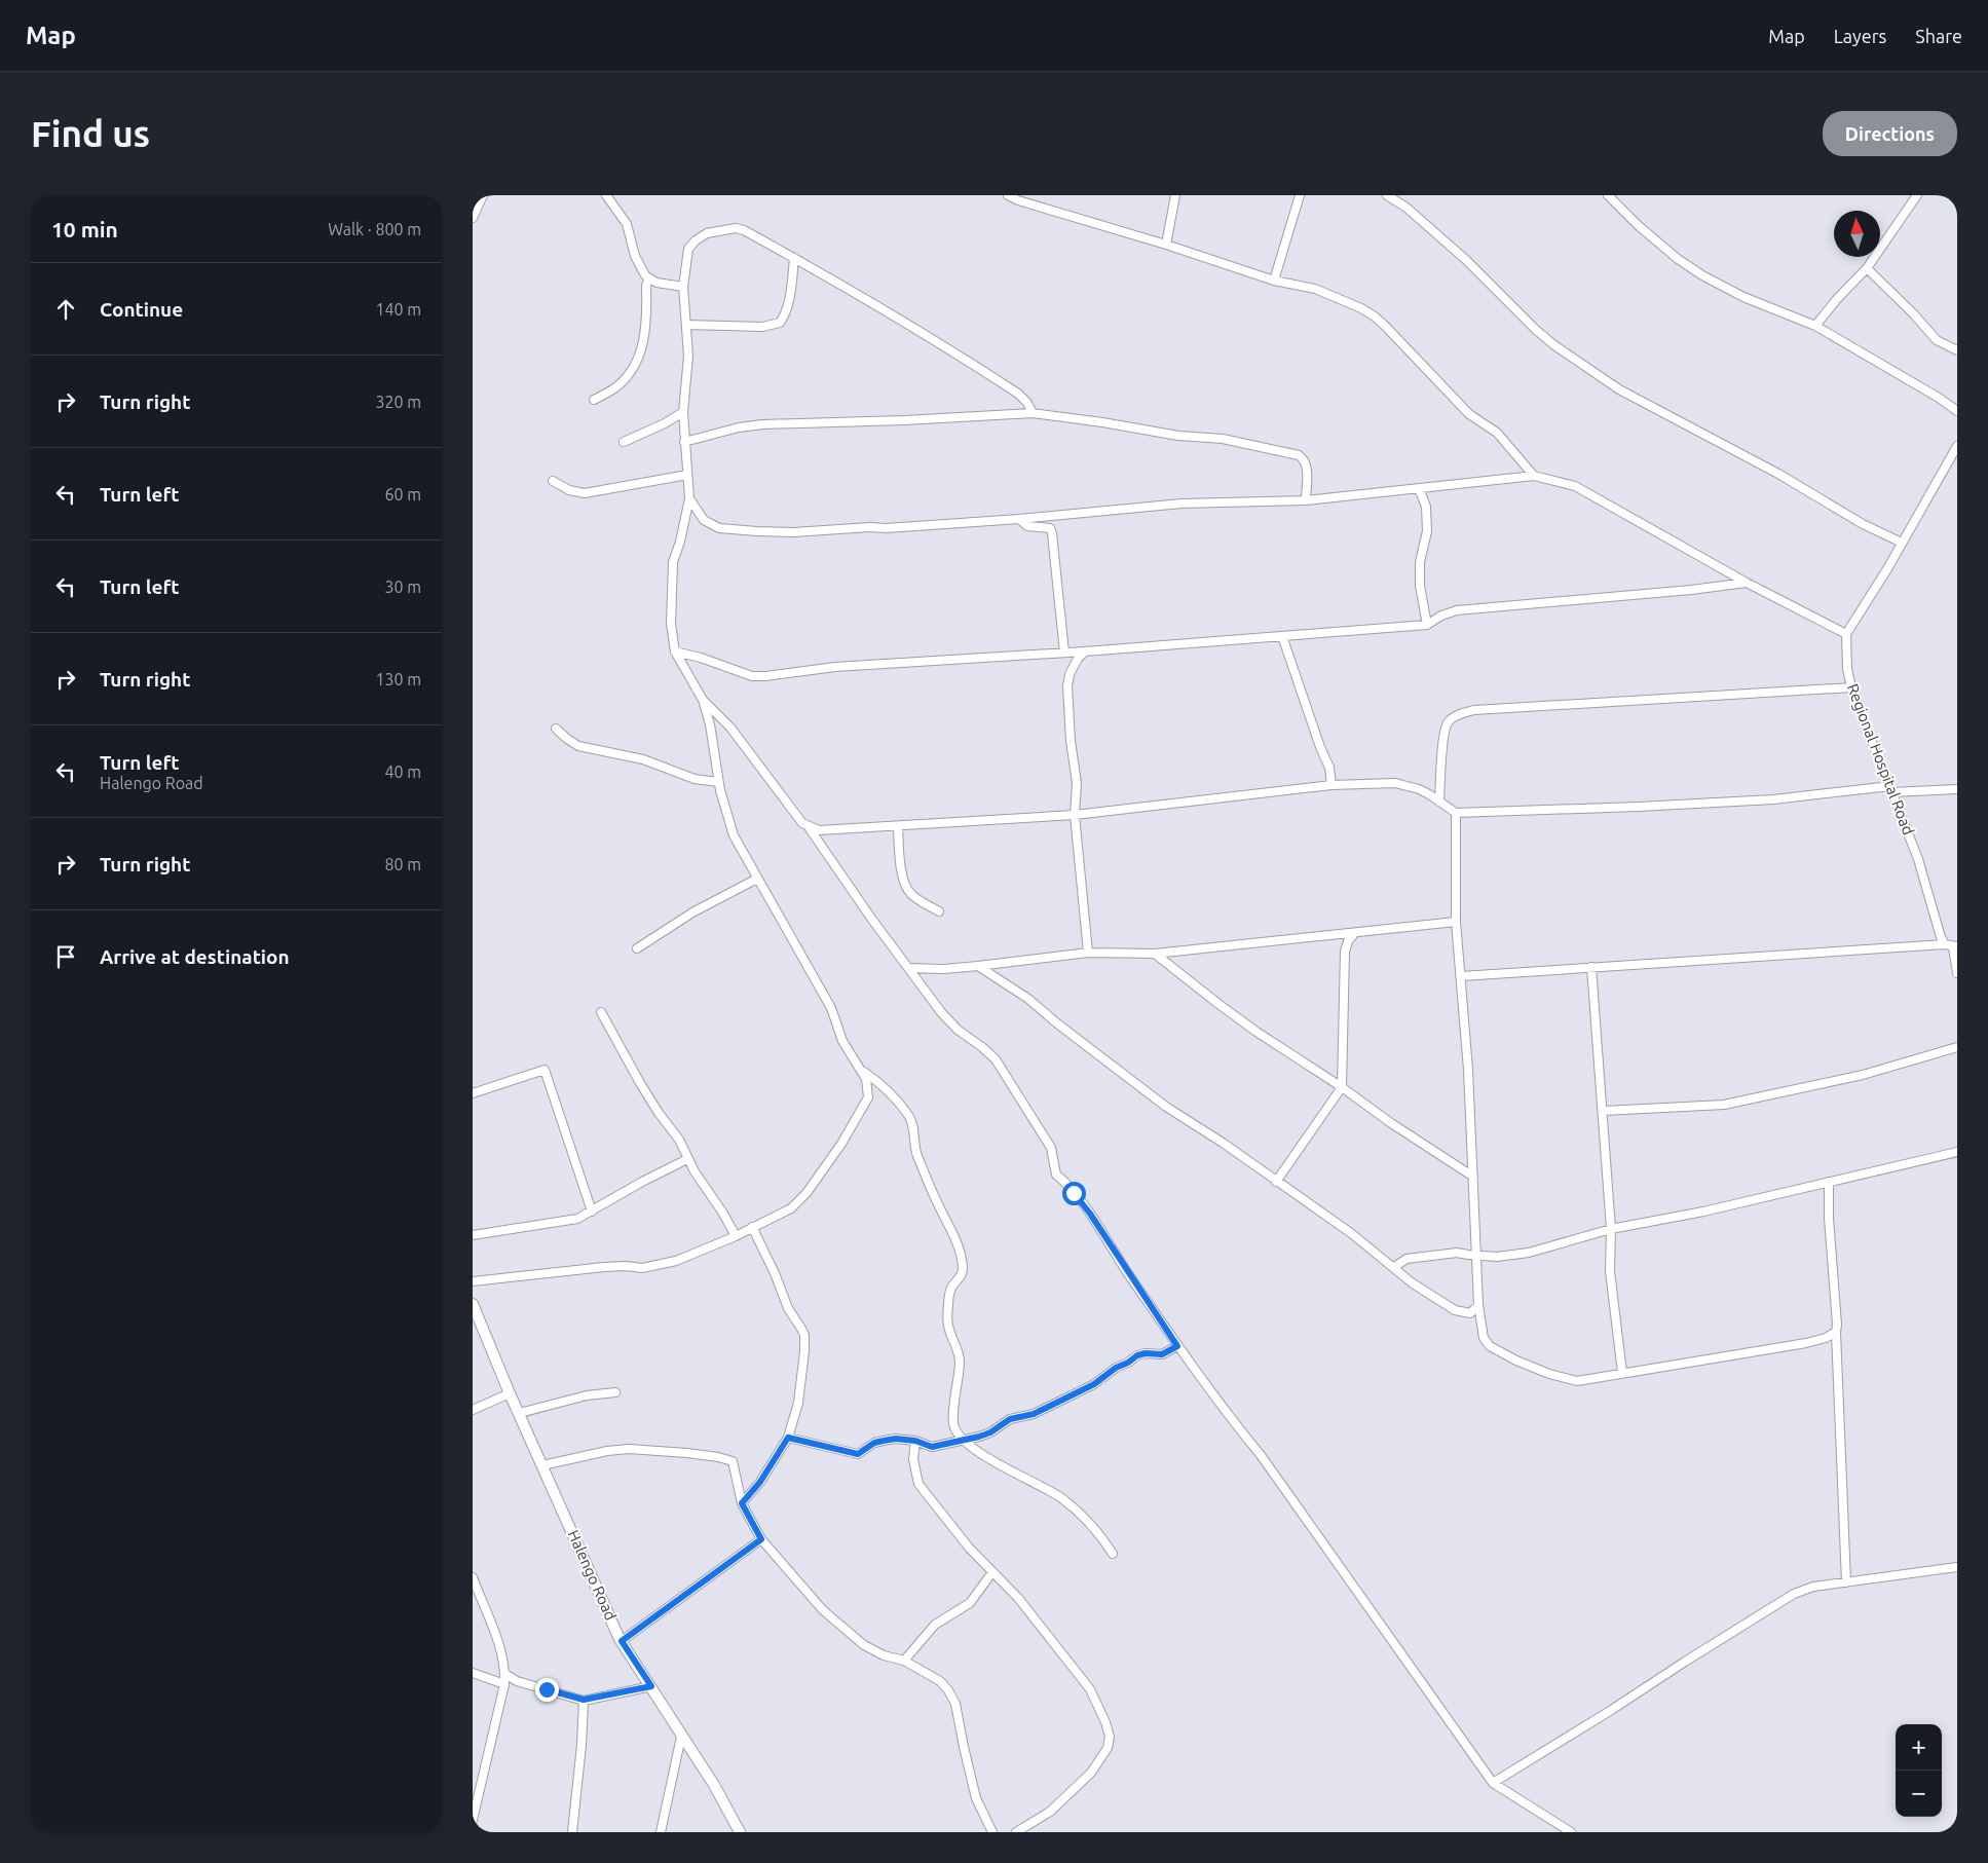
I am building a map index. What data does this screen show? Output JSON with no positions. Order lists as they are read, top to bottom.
{
  "streets": {
    "street": ["Regional Hospital Road", "Halengo Road"]
  },
  "north": "top",
  "page": {
    "header": "Map",
    "nav": ["Map", "Layers", "Share"],
    "buttons": "Directions",
    "title": "Find us",
    "heading": ["10 min", "Walk · 800 m"],
    "list": [
      ["Continue", "140 m"],
      ["Turn right", "320 m"],
      ["Turn left", "60 m"],
      ["Turn left", "30 m"],
      ["Turn right", "130 m"],
      ["Turn left", "Halengo Road", "40 m"],
      ["Turn right", "80 m"],
      "Arrive at destination"
    ],
    "map_buttons": ["+", "−"]
  }
}
